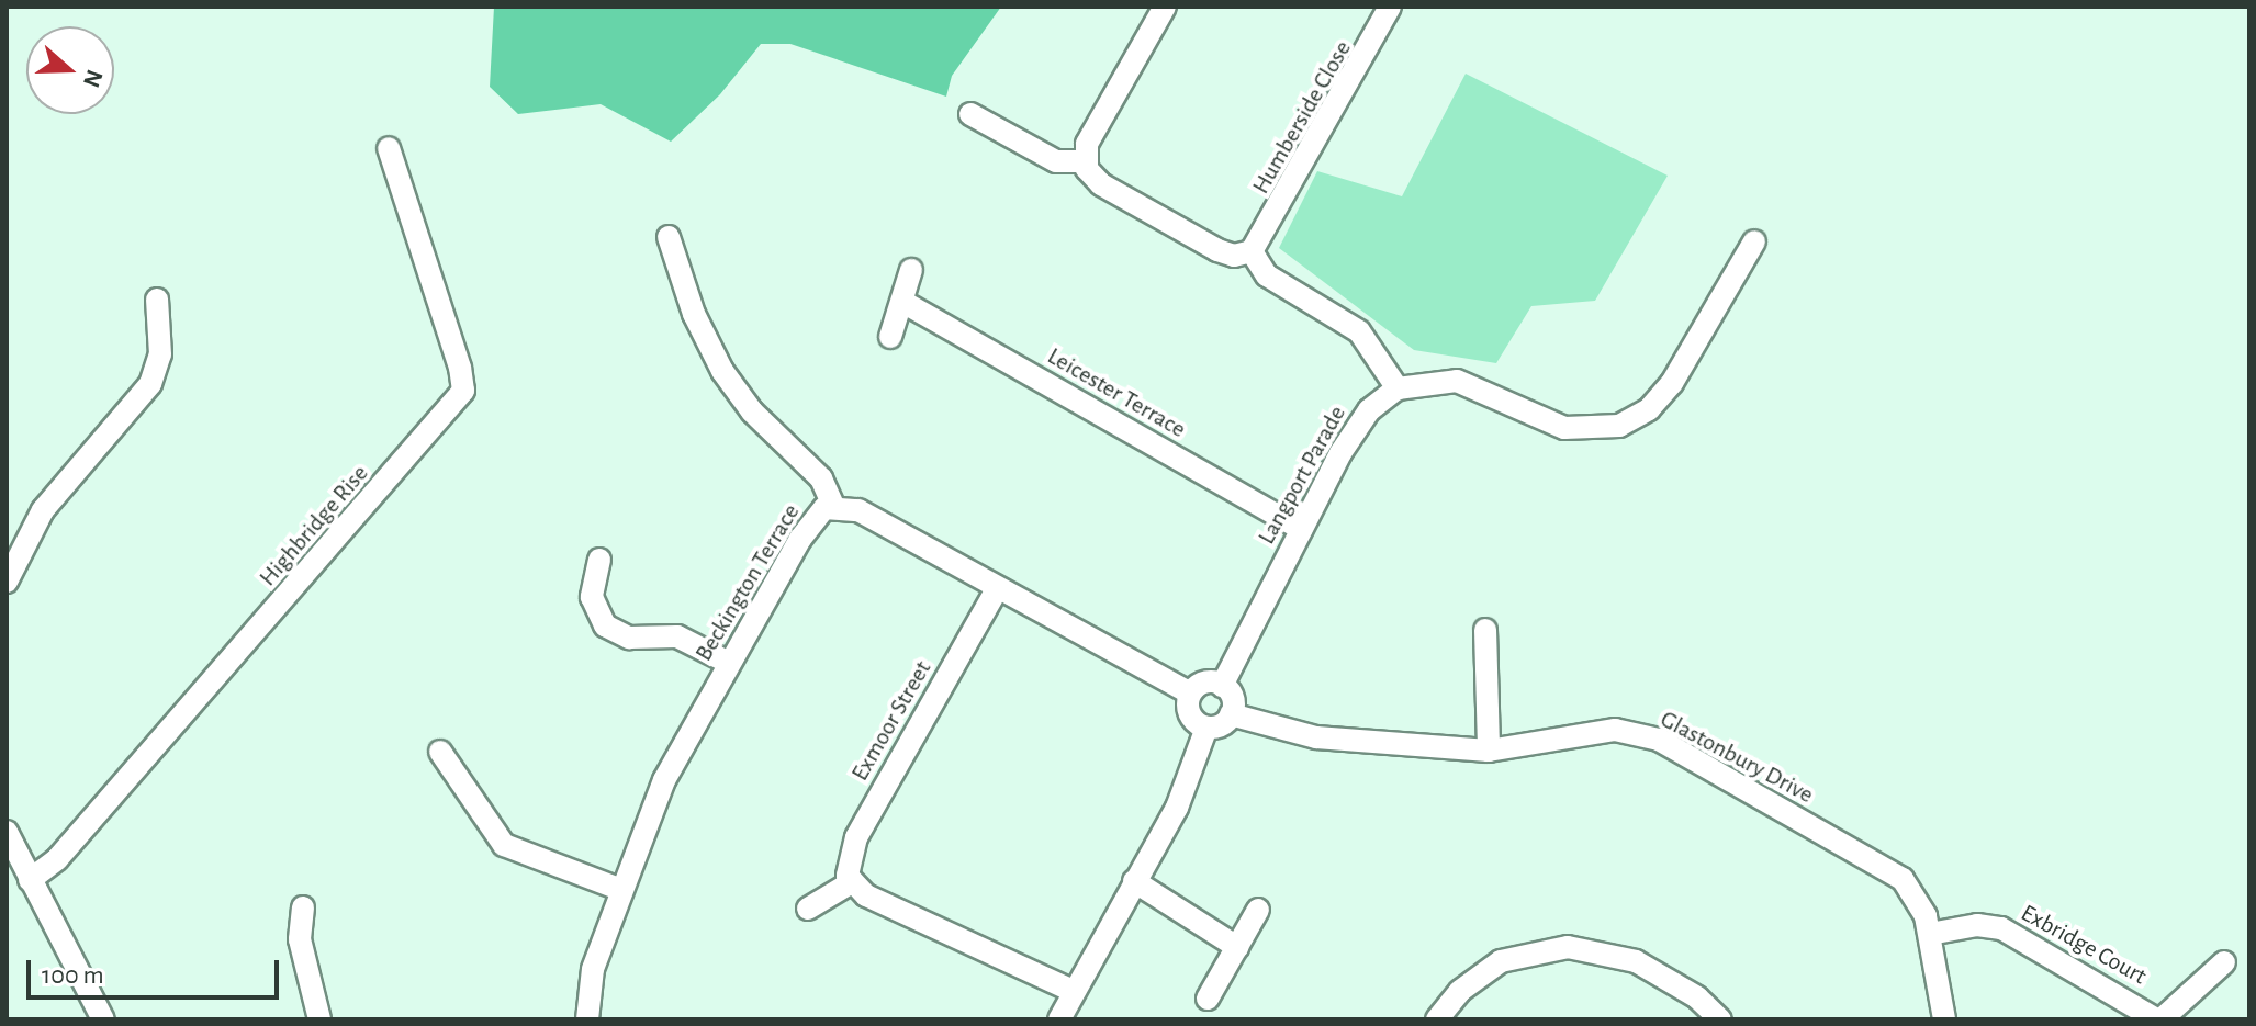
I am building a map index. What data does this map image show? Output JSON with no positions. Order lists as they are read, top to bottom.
{
  "streets": {
    "street": [
      "Humberside Close",
      "Leicester Terrace",
      "Langport Parade",
      "Highbridge Rise",
      "Beckington Terrace",
      "Exmoor Street",
      "Glastonbury Drive",
      "Exbridge Court"
    ]
  },
  "crossings": [
    ["Leicester Terrace", "Langport Parade"],
    ["Langport Parade", "Beckington Terrace"],
    ["Langport Parade", "Glastonbury Drive"],
    ["Beckington Terrace", "Exmoor Street"],
    ["Beckington Terrace", "Glastonbury Drive"],
    ["Glastonbury Drive", "Exbridge Court"]
  ],
  "scale_bar": "100 m",
  "north": "right"
}
